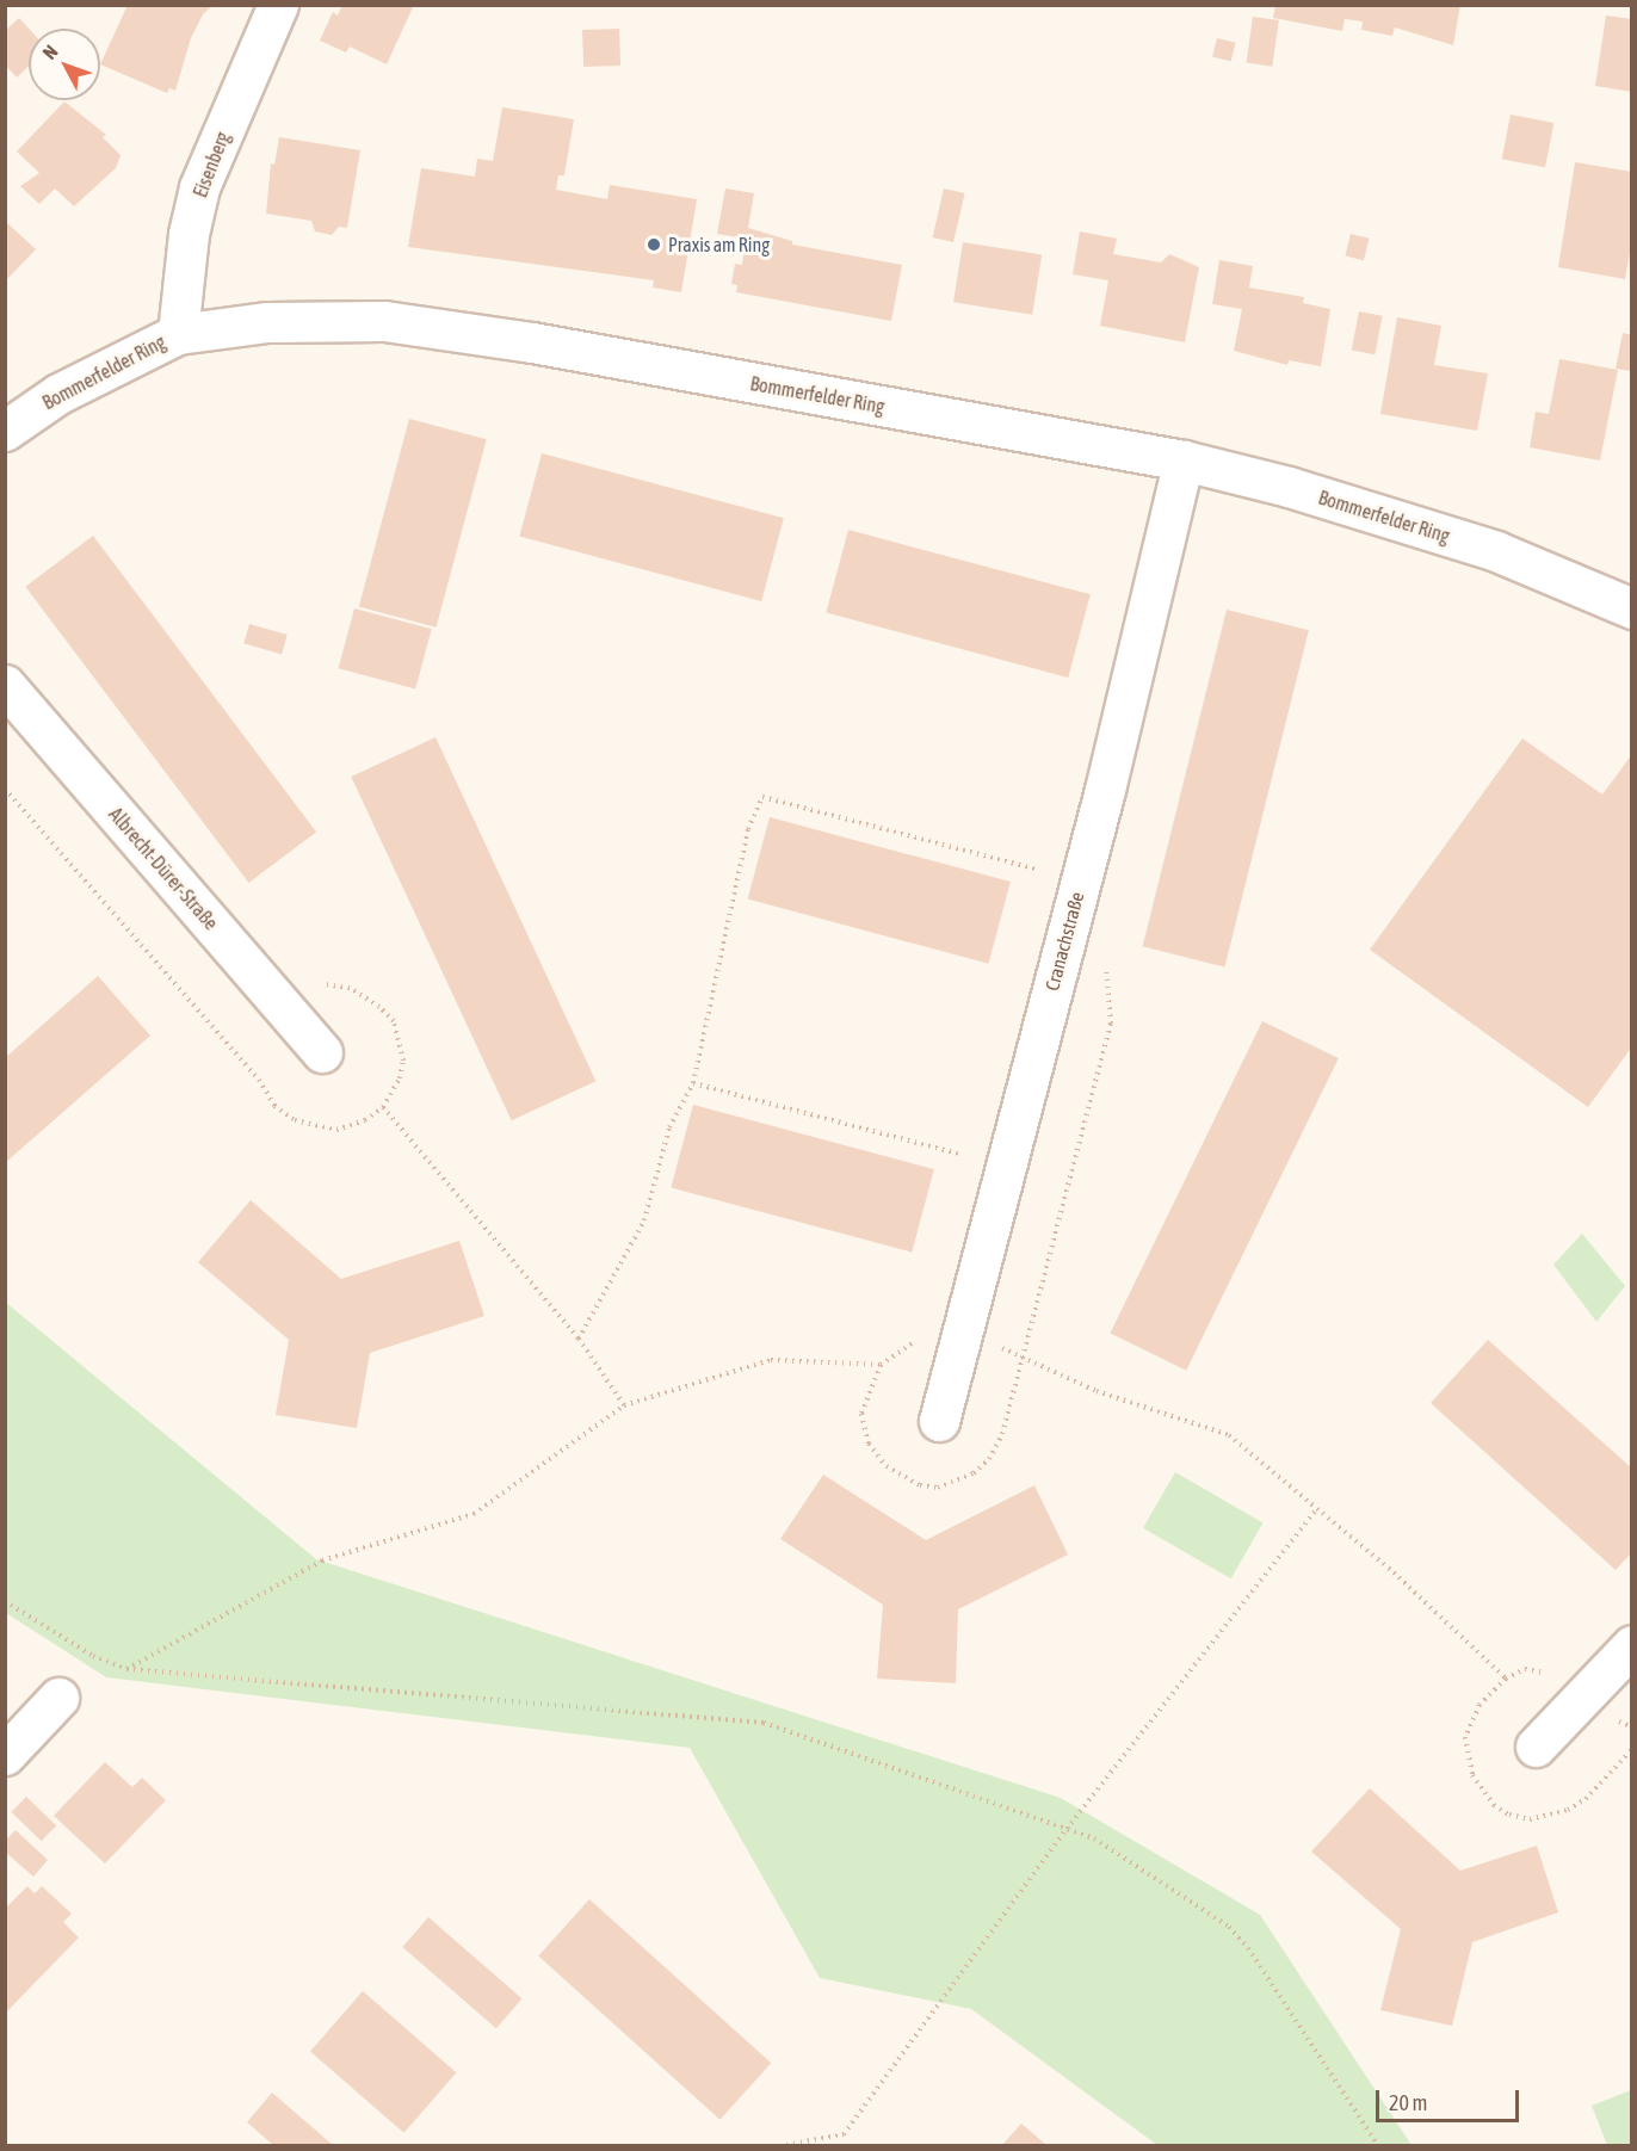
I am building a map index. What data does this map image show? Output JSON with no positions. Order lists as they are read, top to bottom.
{
  "streets": {
    "street": [
      "Eisenberg",
      "Bommerfelder Ring",
      "Albrecht-Dürer-Straße",
      "Cranachstraße"
    ]
  },
  "crossings": [
    ["Eisenberg", "Bommerfelder Ring"],
    ["Bommerfelder Ring", "Cranachstraße"]
  ],
  "places": ["Praxis am Ring"],
  "scale_bar": "20 m",
  "north": "top left"
}
